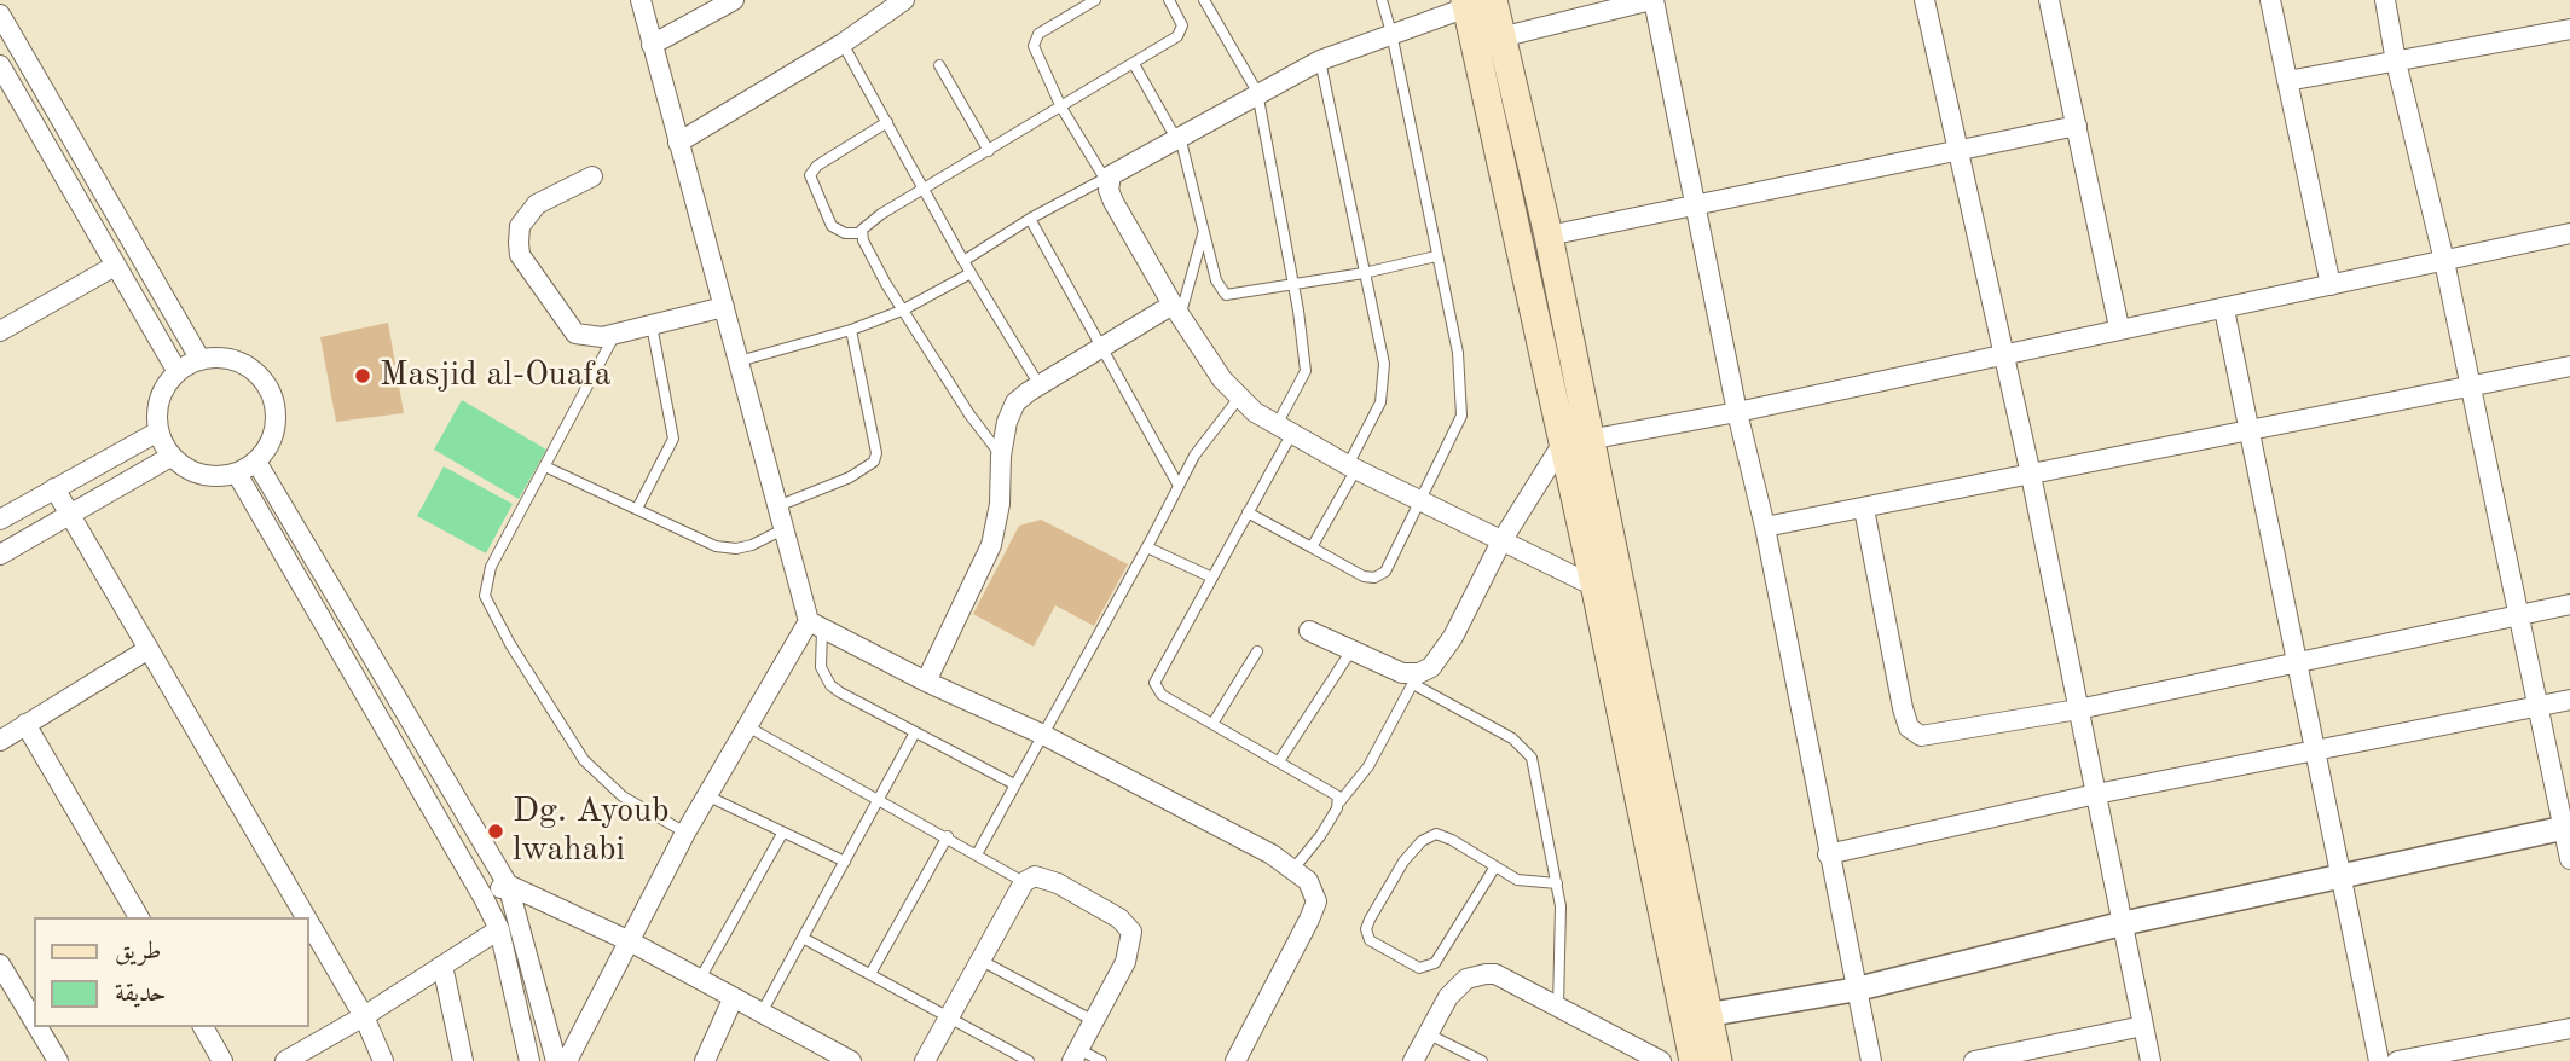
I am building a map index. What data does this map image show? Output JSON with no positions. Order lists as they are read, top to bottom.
{
  "places": ["Masjid al-Ouafa", "Dg. Ayoub lwahabi"],
  "legend": ["طريق", "حديقة"]
}
